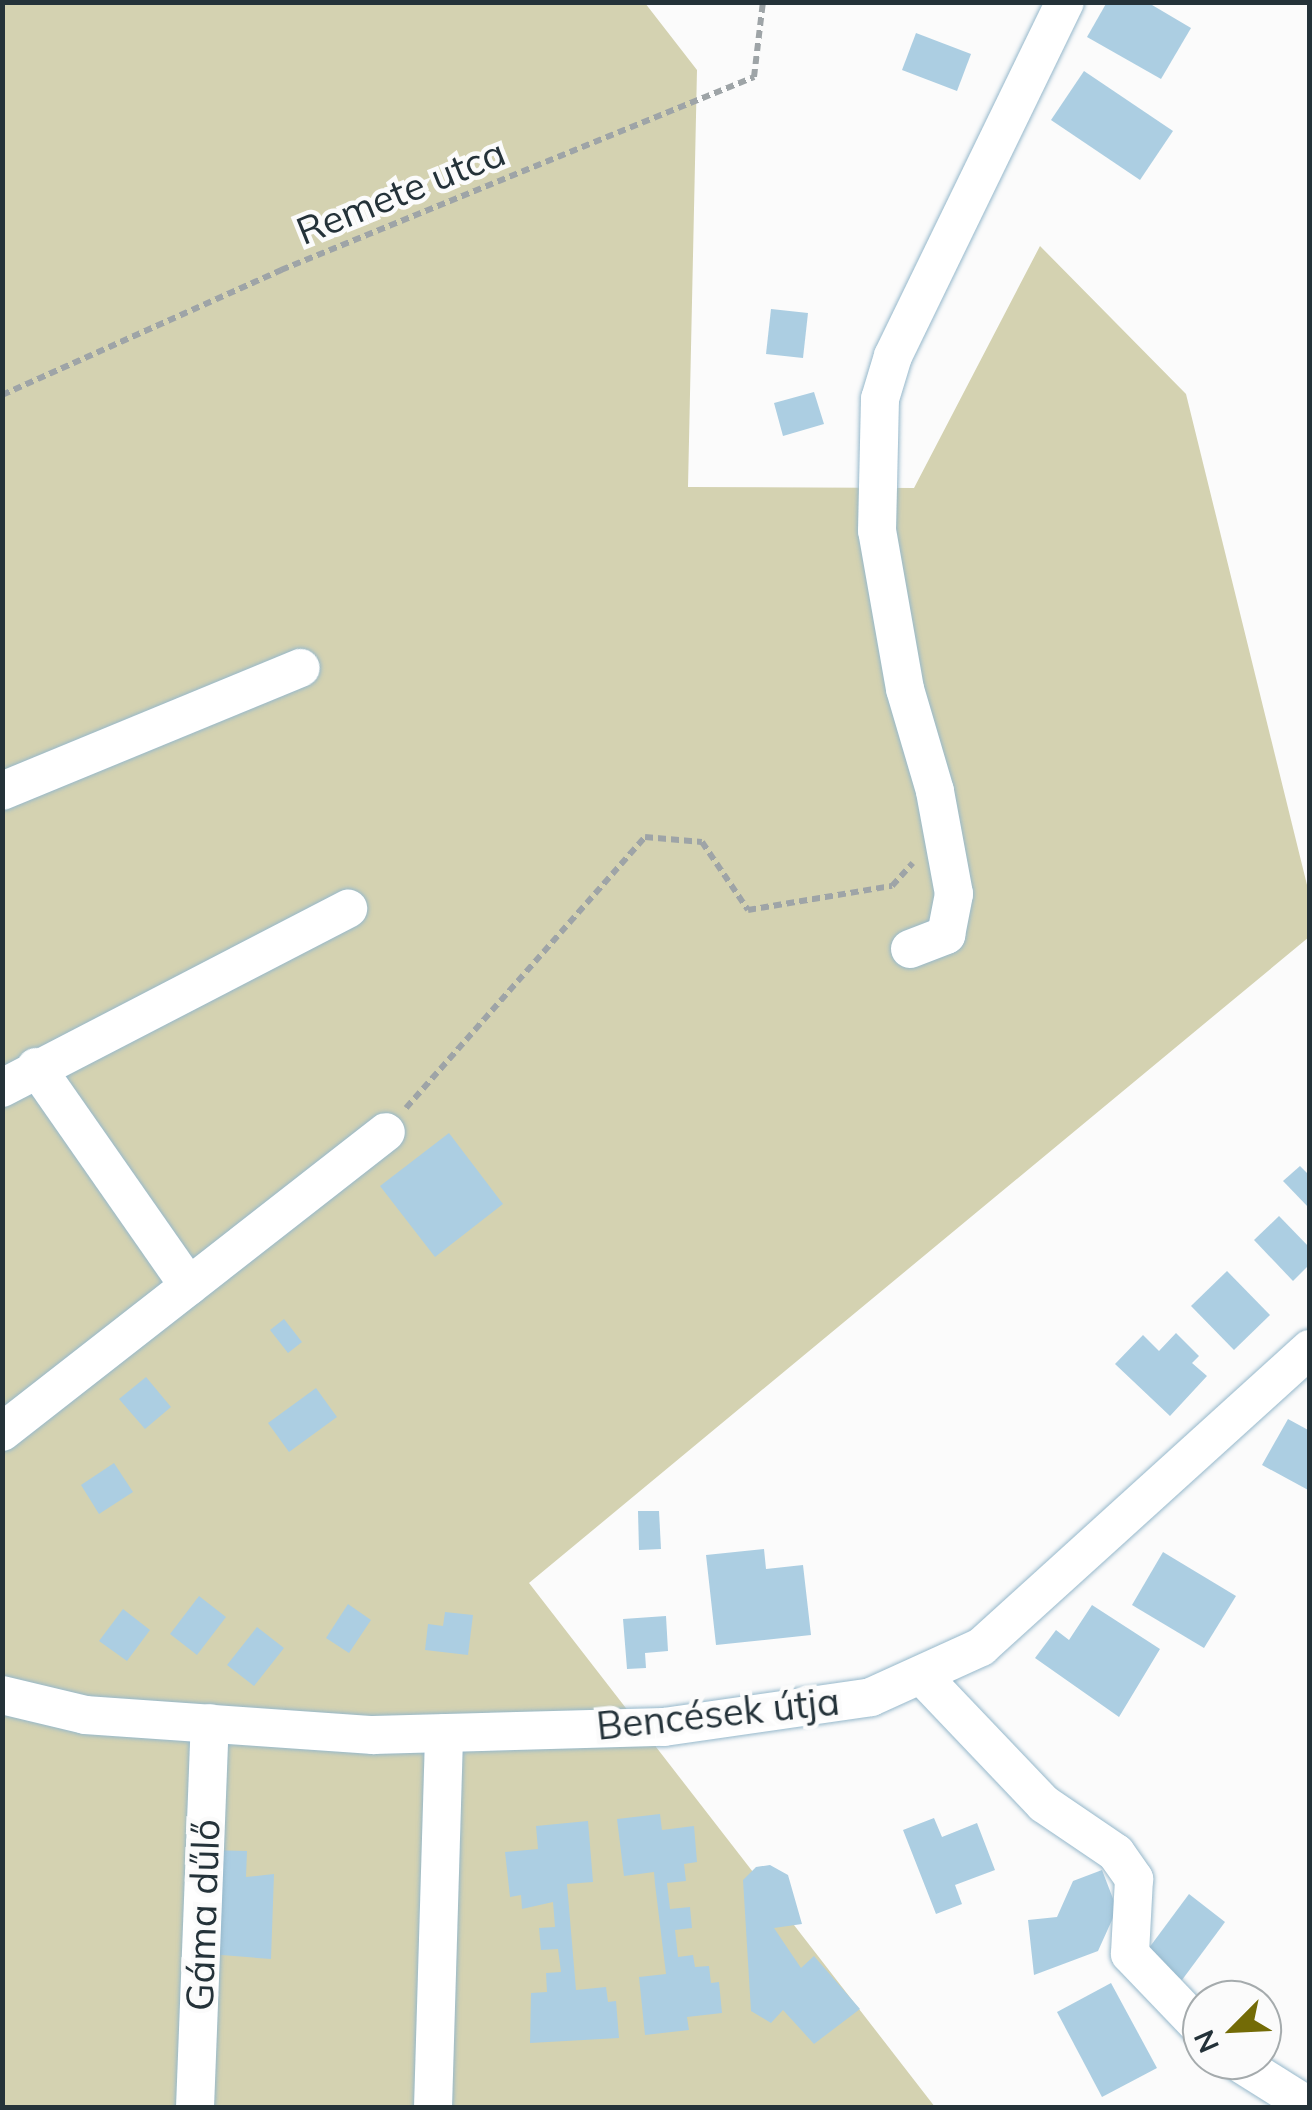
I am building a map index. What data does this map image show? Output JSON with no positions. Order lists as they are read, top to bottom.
{
  "streets": {
    "street": ["Bencések útja", "Gáma dűlő"],
    "path": ["Remete utca"]
  },
  "crossings": [
    ["Bencések útja", "Gáma dűlő"]
  ],
  "north": "bottom left"
}
